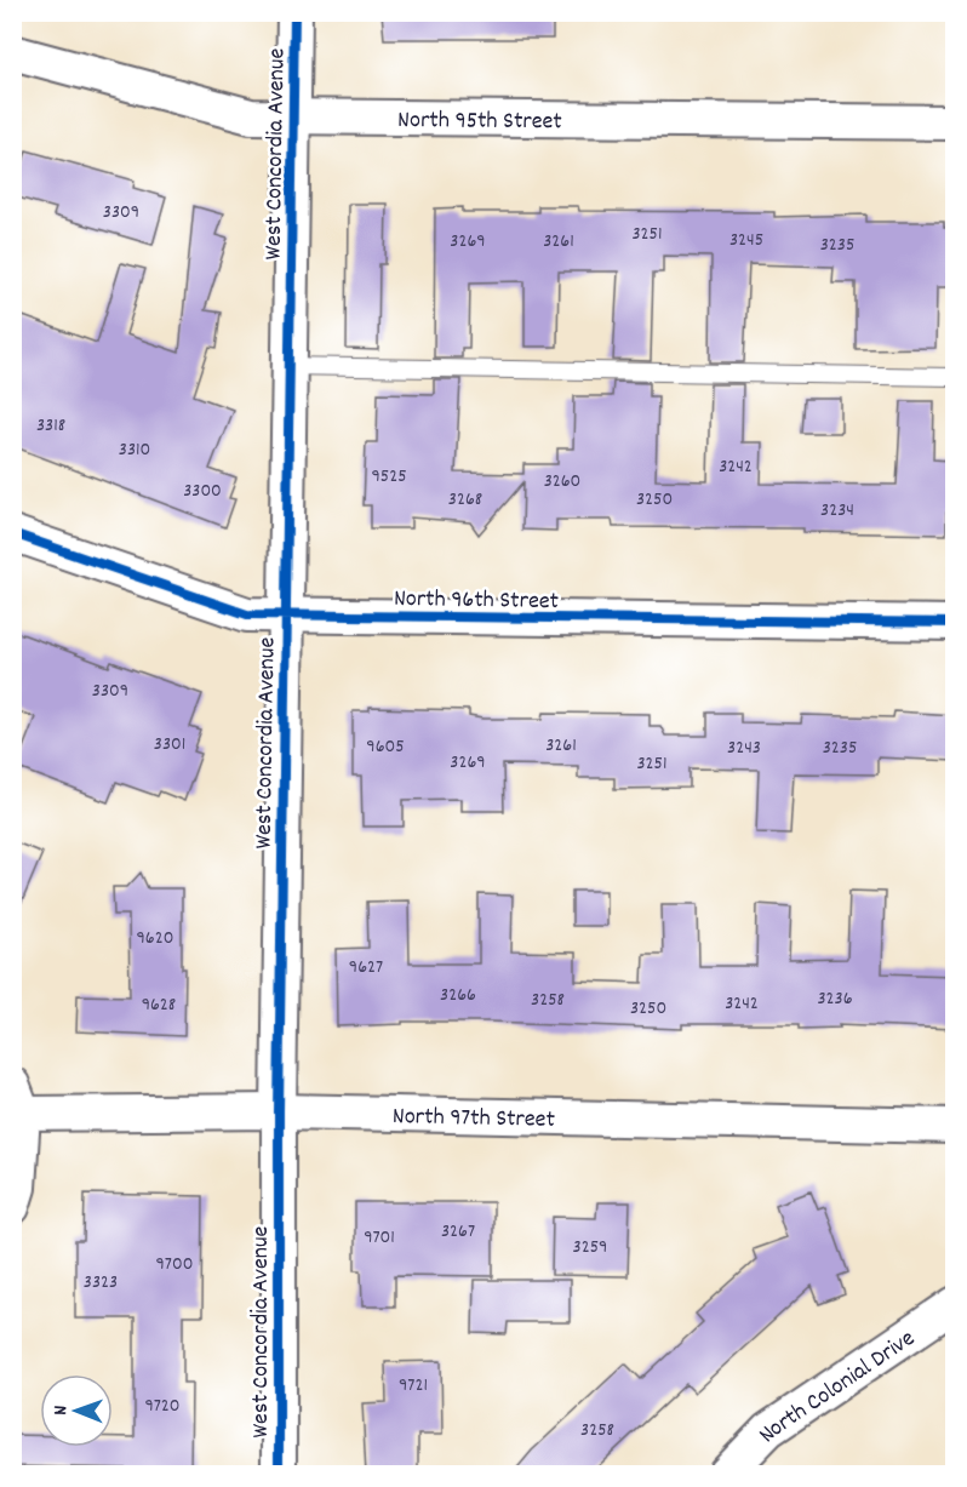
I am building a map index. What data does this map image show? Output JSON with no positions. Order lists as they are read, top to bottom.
{
  "streets": {
    "street": [
      "North 95th Street",
      "West Concordia Avenue",
      "North 96th Street",
      "North 97th Street",
      "North Colonial Drive"
    ]
  },
  "crossings": [
    ["North 95th Street", "West Concordia Avenue"],
    ["West Concordia Avenue", "North 96th Street"],
    ["West Concordia Avenue", "North 97th Street"]
  ],
  "house_numbers": [
    "3309",
    "3251",
    "3245",
    "3269",
    "3261",
    "3235",
    "3318",
    "3310",
    "3242",
    "9525",
    "3260",
    "3300",
    "3268",
    "3250",
    "3234",
    "3309",
    "3301",
    "3261",
    "9605",
    "3243",
    "3235",
    "3269",
    "3251",
    "9620",
    "9627",
    "3266",
    "3236",
    "3258",
    "3242",
    "9628",
    "3250",
    "3267",
    "9701",
    "3259",
    "9700",
    "3323",
    "9721",
    "9720",
    "3258"
  ],
  "north": "left"
}
